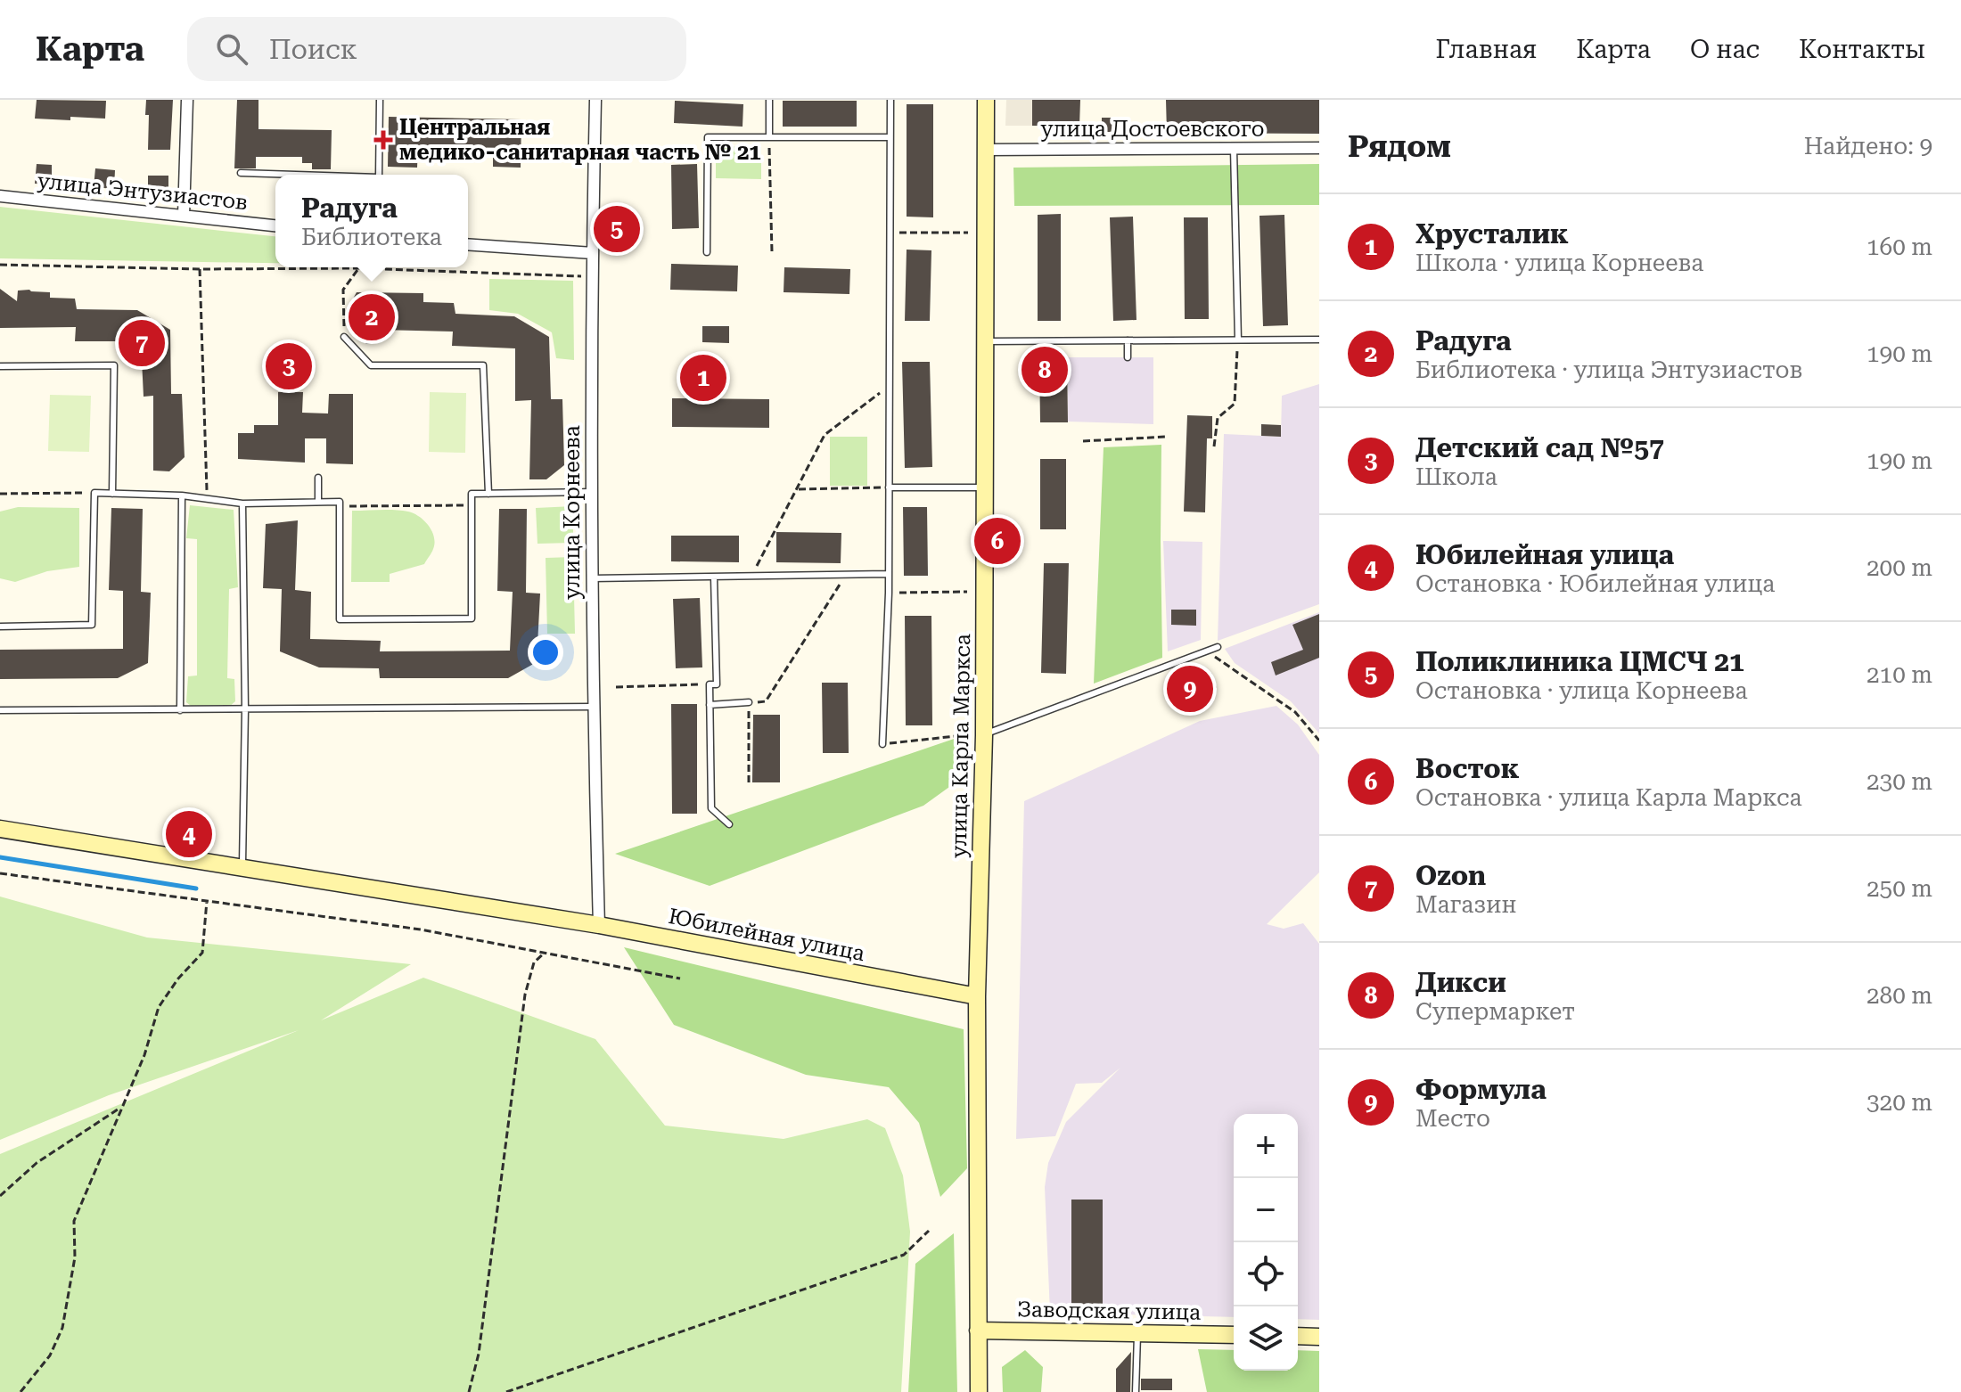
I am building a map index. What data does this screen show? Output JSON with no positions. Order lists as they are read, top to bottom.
{
  "streets": {
    "main road": ["улица Карла Маркса", "Юбилейная улица", "Заводская улица"],
    "street": ["улица Достоевского", "улица Энтузиастов", "улица Корнеева"]
  },
  "crossings": [
    ["улица Достоевского", "улица Карла Маркса"],
    ["улица Корнеева", "Юбилейная улица"],
    ["улица Карла Маркса", "Юбилейная улица"],
    ["улица Карла Маркса", "Заводская улица"]
  ],
  "places": {
    "health": ["Центральная медико-санитарная часть № 21"]
  },
  "page": {
    "header": "Карта",
    "search": "Поиск",
    "nav": [
      "Главная",
      "Карта",
      "О нас",
      "Контакты"
    ],
    "heading": ["Рядом", "Найдено: 9"],
    "popup": ["Радуга", "Библиотека"],
    "list": [
      {
        "mark": "1",
        "name": "Хрусталик",
        "note": "Школа · улица Корнеева",
        "value": "160 m"
      },
      {
        "mark": "2",
        "name": "Радуга",
        "note": "Библиотека · улица Энтузиастов",
        "value": "190 m"
      },
      {
        "mark": "3",
        "name": "Детский сад №57",
        "note": "Школа",
        "value": "190 m"
      },
      {
        "mark": "4",
        "name": "Юбилейная улица",
        "note": "Остановка · Юбилейная улица",
        "value": "200 m"
      },
      {
        "mark": "5",
        "name": "Поликлиника ЦМСЧ 21",
        "note": "Остановка · улица Корнеева",
        "value": "210 m"
      },
      {
        "mark": "6",
        "name": "Восток",
        "note": "Остановка · улица Карла Маркса",
        "value": "230 m"
      },
      {
        "mark": "7",
        "name": "Ozon",
        "note": "Магазин",
        "value": "250 m"
      },
      {
        "mark": "8",
        "name": "Дикси",
        "note": "Супермаркет",
        "value": "280 m"
      },
      {
        "mark": "9",
        "name": "Формула",
        "note": "Место",
        "value": "320 m"
      }
    ],
    "pins": [
      "5",
      "2",
      "7",
      "3",
      "8",
      "1",
      "6",
      "9",
      "4"
    ],
    "map_buttons": ["+", "−"]
  }
}
